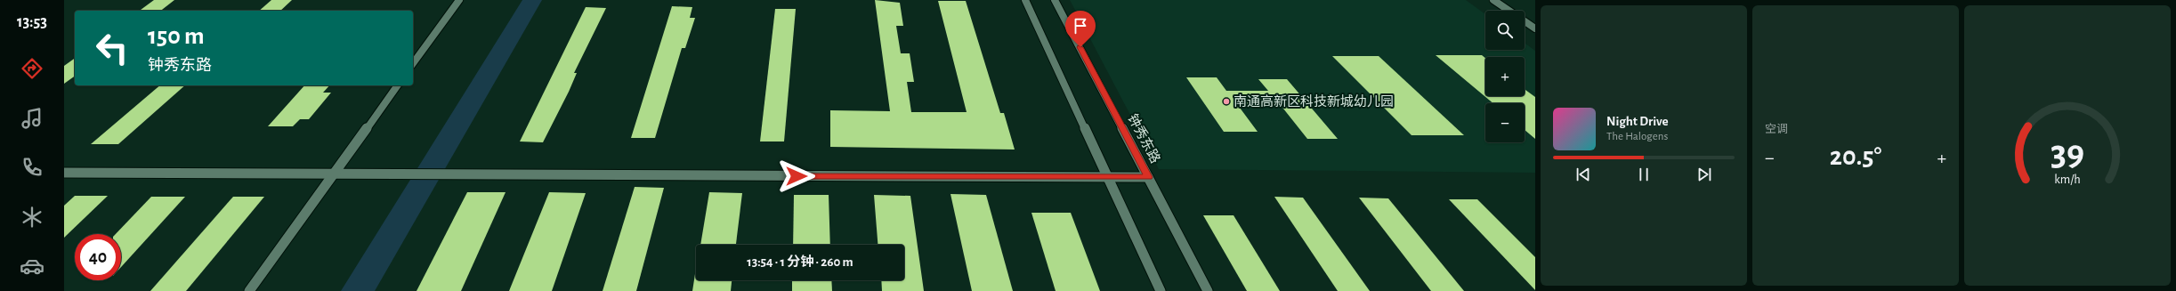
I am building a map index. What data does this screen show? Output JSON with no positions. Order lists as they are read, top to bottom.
{
  "streets": {
    "street": ["钟秀东路"]
  },
  "places": ["南通高新区科技新城幼儿园"],
  "page": {
    "tabs": "13:53",
    "tile": "空调",
    "map_buttons": ["+", "−"],
    "turn": ["150 m", "钟秀东路"],
    "song": ["Night Drive", "The Halogens"],
    "heat": ["−", "20.5°", "+"],
    "limit": "40",
    "trip": "13:54 · 1 分钟 · 260 m",
    "gauge": ["39", "km/h"]
  }
}
